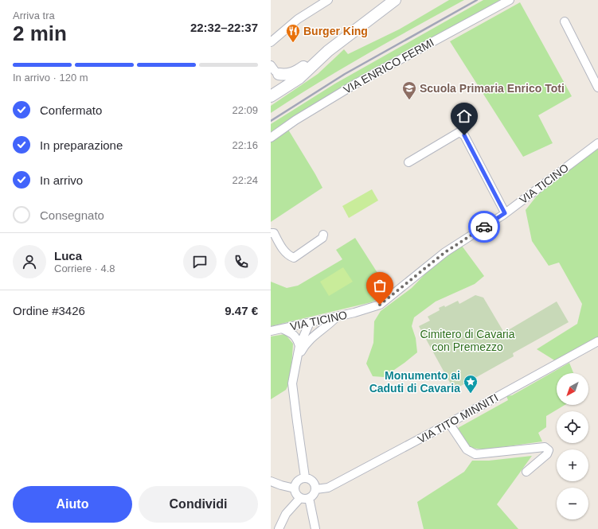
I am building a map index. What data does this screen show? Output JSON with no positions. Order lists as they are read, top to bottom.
{
  "streets": {
    "street": ["VIA ENRICO FERMI", "VIA TICINO", "VIA TITO MINNITI"]
  },
  "parks": ["Cimitero di Cavaria con Premezzo"],
  "places": {
    "restaurant": ["Burger King"],
    "school or university": ["Scuola Primaria Enrico Toti"],
    "place": ["Monumento ai Caduti di Cavaria"]
  },
  "north": "bottom left",
  "page": {
    "heading": ["2 min", "Arriva tra", "22:32–22:37"],
    "panel": [
      "Luca",
      "Corriere · 4.8",
      "Ordine #3426",
      "9.47 €"
    ],
    "bar": "In arrivo · 120 m",
    "list": [
      ["Confermato", "22:09"],
      ["In preparazione", "22:16"],
      ["In arrivo", "22:24"],
      "Consegnato"
    ],
    "map_buttons": ["+", "−"],
    "buttons": ["Aiuto", "Condividi"]
  }
}
